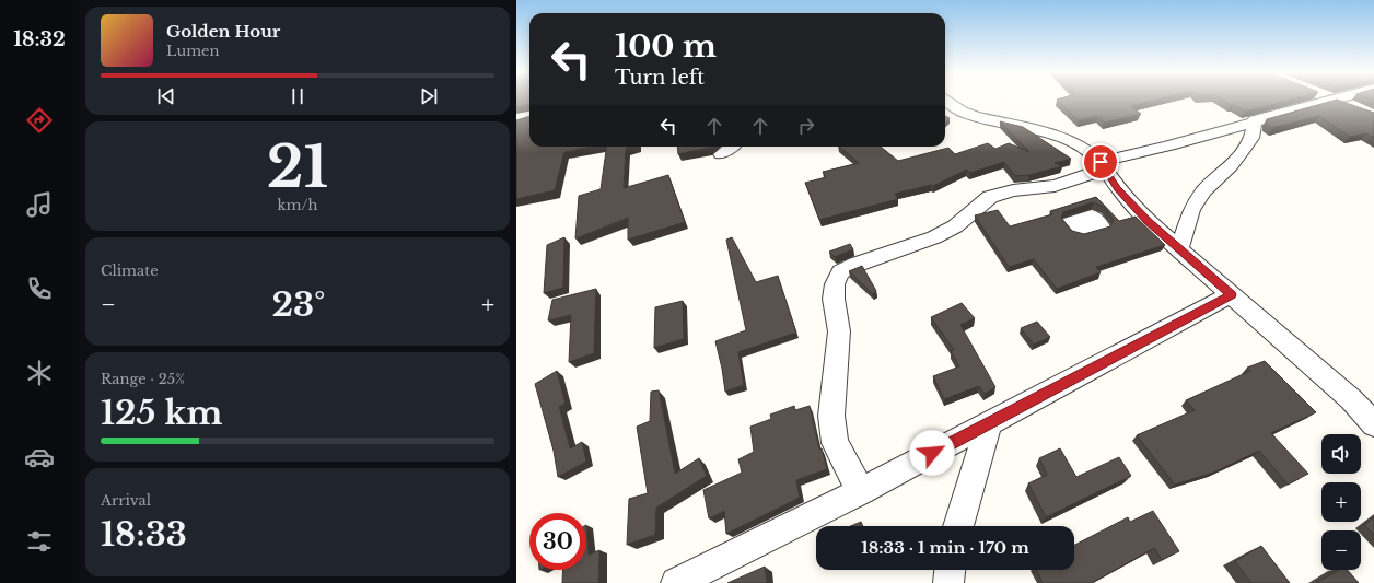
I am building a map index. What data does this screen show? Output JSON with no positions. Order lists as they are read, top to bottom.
{
  "page": {
    "tabs": "18:32",
    "turn": ["100 m", "Turn left"],
    "song": ["Golden Hour", "Lumen"],
    "tile": [
      ["21", "km/h"],
      "Climate",
      ["Range · 25%", "125 km"],
      ["Arrival", "18:33"]
    ],
    "heat": ["−", "23°", "+"],
    "map_buttons": ["+", "−"],
    "limit": "30",
    "trip": "18:33 · 1 min · 170 m"
  }
}
